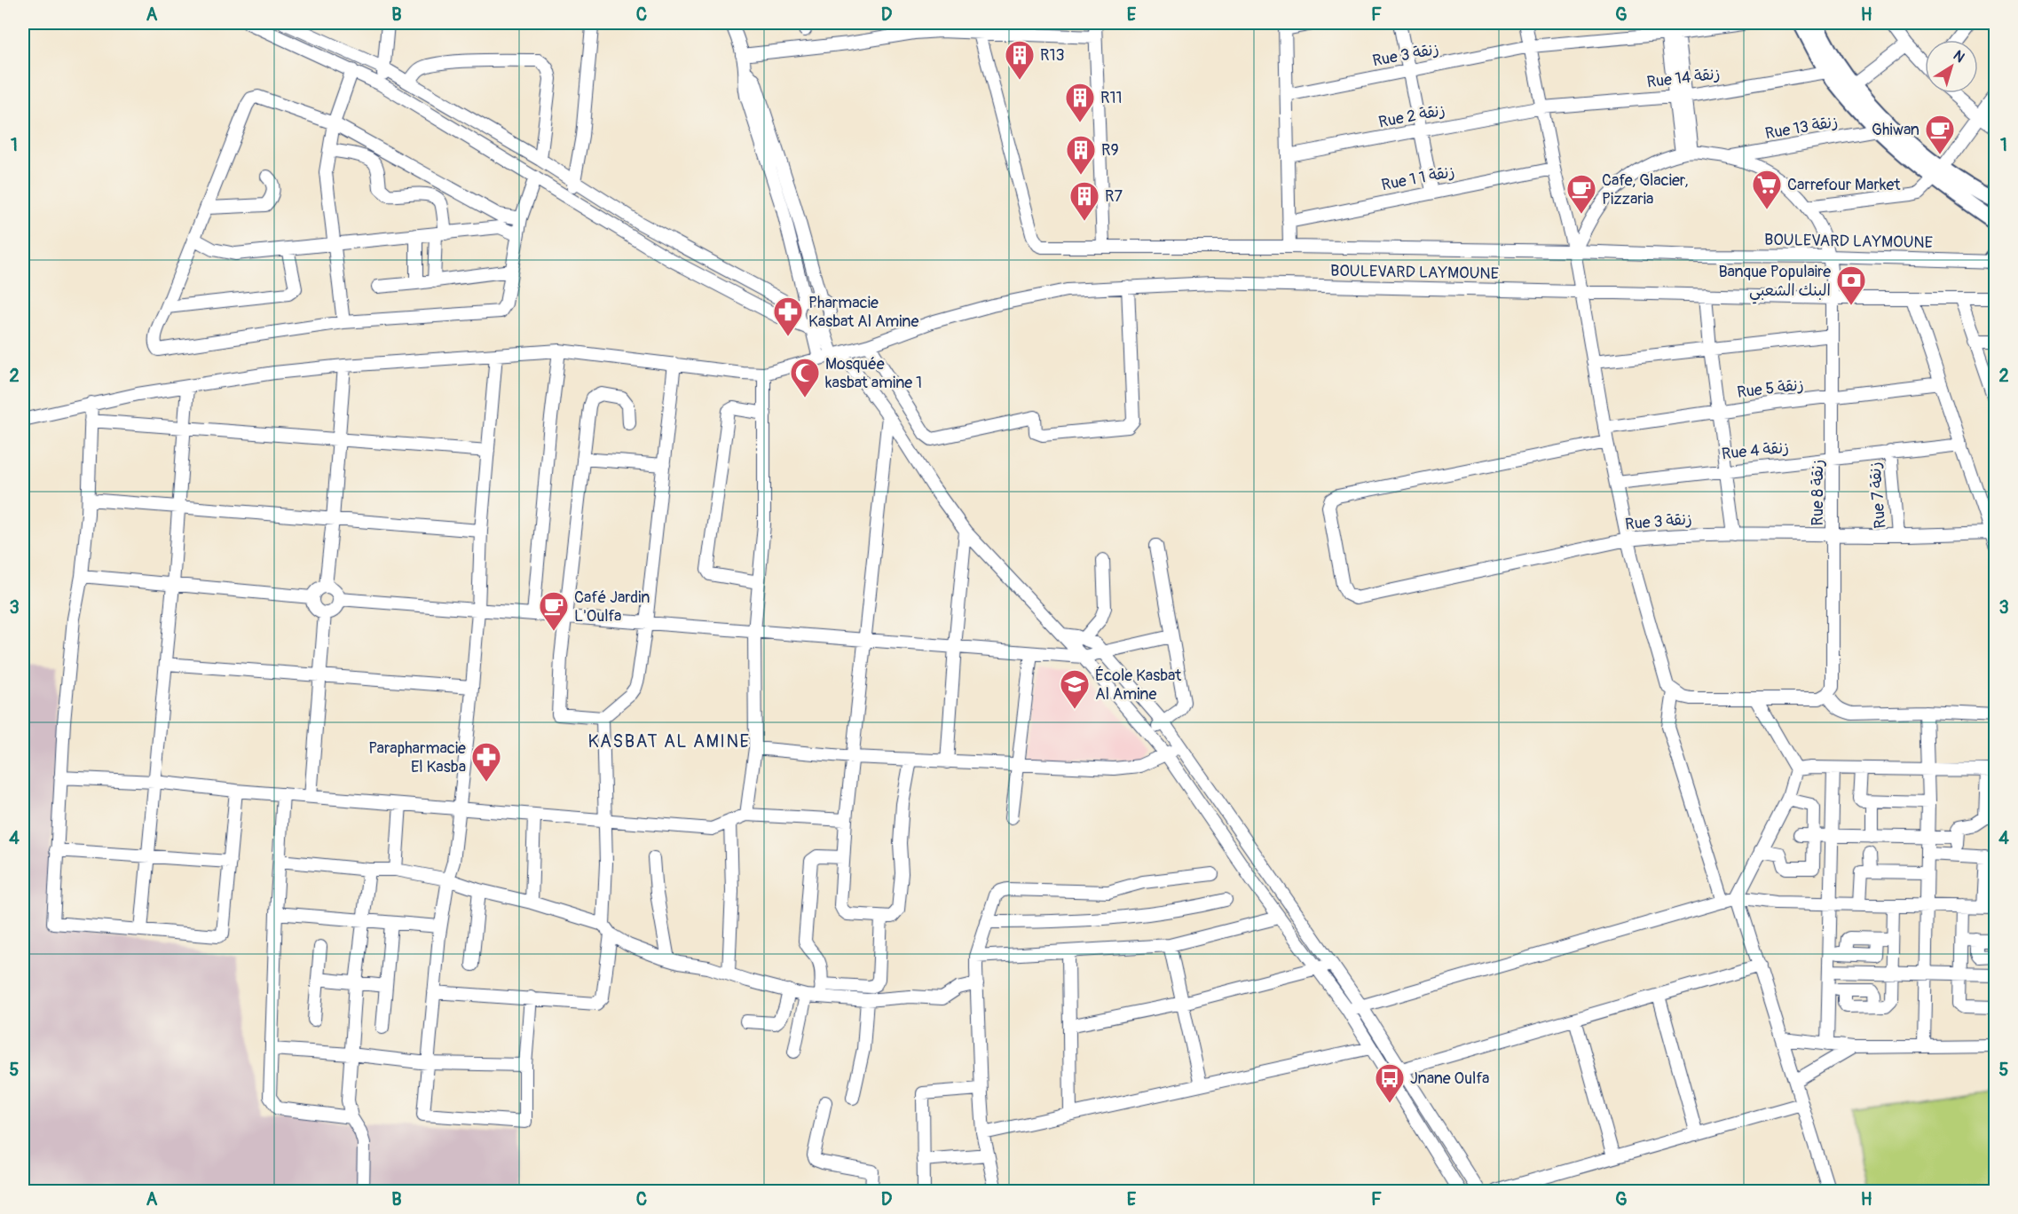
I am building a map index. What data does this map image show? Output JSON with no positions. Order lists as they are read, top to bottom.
{
  "streets": {
    "street": [
      "Rue 3 زنقة",
      "Rue 14 زنقة",
      "Rue 2 زنقة",
      "Rue 13 زنقة",
      "Rue 1 زنقة 1",
      "BOULEVARD LAYMOUNE",
      "Rue 5 زنقة",
      "Rue 4 زنقة",
      "Rue 8 زنقة",
      "Rue 7 زنقة"
    ]
  },
  "crossings": [
    ["Rue 3 زنقة", "Rue 8 زنقة"],
    ["Rue 3 زنقة", "Rue 7 زنقة"],
    ["Rue 14 زنقة", "Rue 2 زنقة"],
    ["Rue 13 زنقة", "Rue 8 زنقة"],
    ["BOULEVARD LAYMOUNE", "Rue 8 زنقة"],
    ["Rue 5 زنقة", "Rue 8 زنقة"],
    ["Rue 4 زنقة", "Rue 8 زنقة"],
    ["Rue 4 زنقة", "Rue 7 زنقة"]
  ],
  "districts": ["KASBAT AL AMINE"],
  "places": {
    "building": [
      "R13",
      "R11",
      "R9",
      "R7"
    ],
    "cafe": ["Ghiwan", "Cafe, Glacier, Pizzaria", "Café Jardin L'Oulfa"],
    "supermarket": ["Carrefour Market"],
    "bank": ["Banque Populaire البنك الشعبي"],
    "pharmacy": ["Pharmacie Kasbat Al Amine", "Parapharmacie El Kasba"],
    "mosque": ["Mosquée kasbat amine 1"],
    "school or university": ["École Kasbat Al Amine"],
    "bus stop": ["Jnane Oulfa"]
  },
  "north": "top right",
  "grid": {
    "columns": [
      "A",
      "B",
      "C",
      "D",
      "E",
      "F",
      "G",
      "H"
    ],
    "rows": [
      "1",
      "2",
      "3",
      "4",
      "5"
    ]
  }
}
